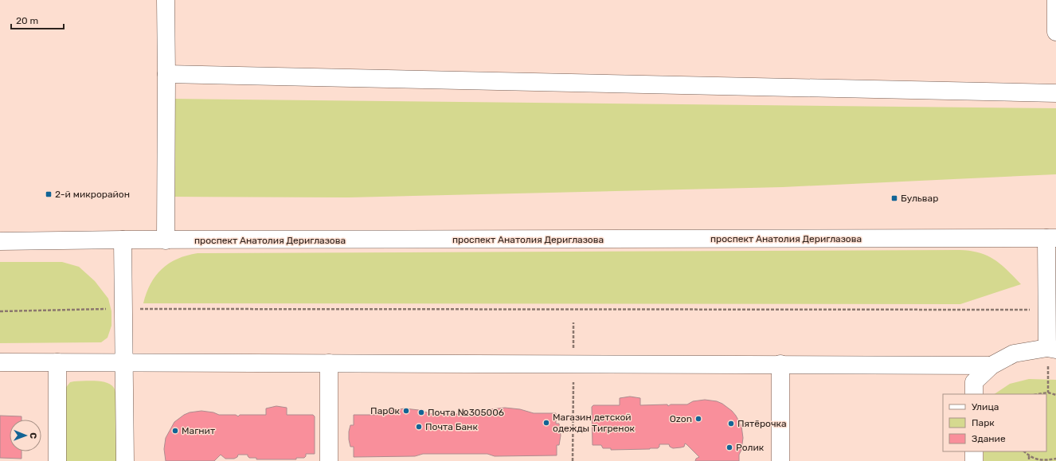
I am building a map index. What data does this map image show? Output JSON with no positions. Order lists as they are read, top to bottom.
{
  "streets": {
    "street": ["проспект Анатолия Дериглазова"]
  },
  "places": {
    "transit": ["2-й микрорайон", "Бульвар"],
    "other": [
      "ПарОк",
      "Почта №305006",
      "Ozon",
      "Магазин детской одежды Тигренок",
      "Пятёрочка",
      "Почта Банк",
      "Магнит",
      "Ролик"
    ]
  },
  "legend": ["Улица", "Парк", "Здание"],
  "scale_bar": "20 m",
  "north": "right"
}
